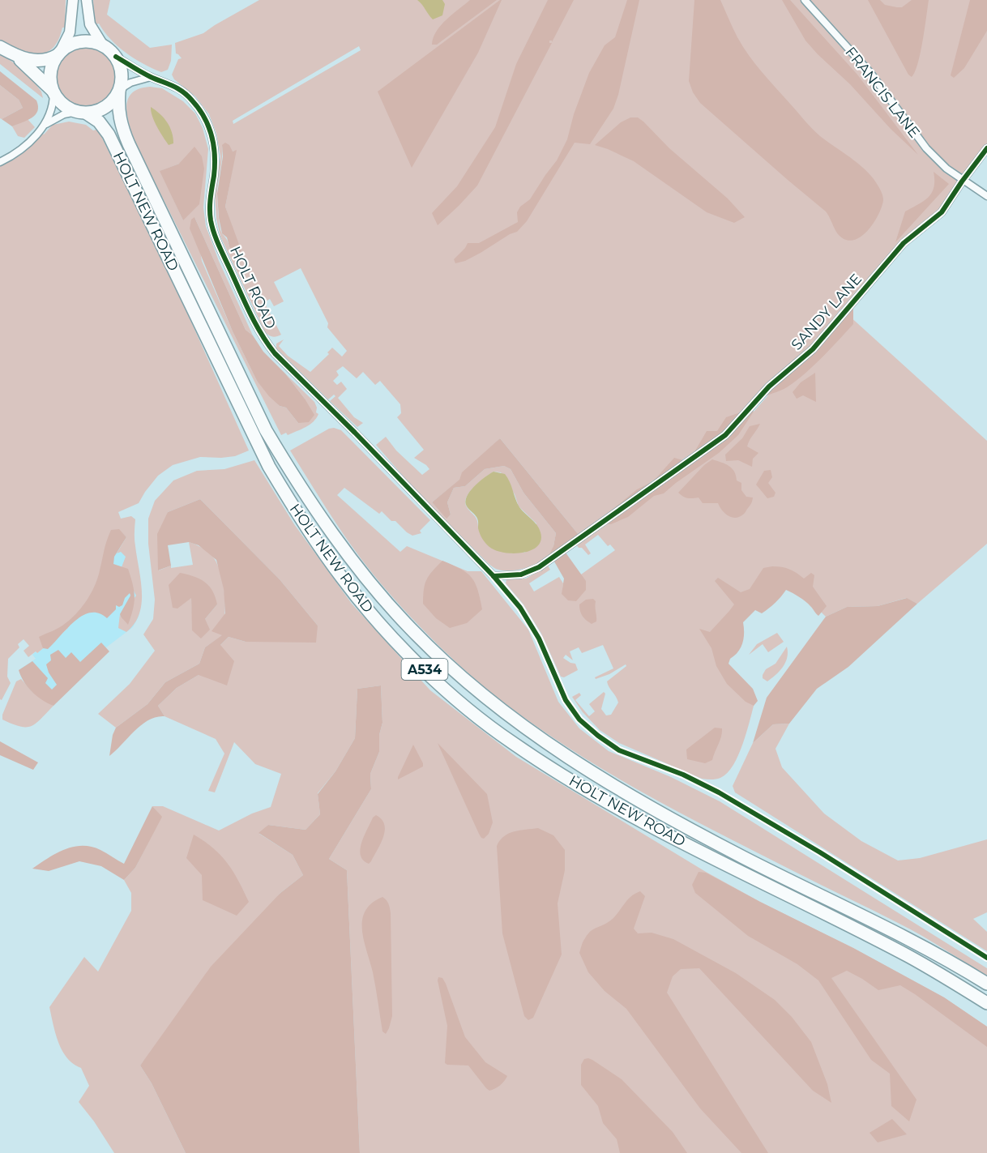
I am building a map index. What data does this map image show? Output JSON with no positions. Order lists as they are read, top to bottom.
{
  "streets": {
    "highway": ["HOLT NEW ROAD", "A534"],
    "street": ["FRANCIS LANE", "HOLT ROAD", "SANDY LANE"]
  },
  "crossings": [
    ["FRANCIS LANE", "SANDY LANE"],
    ["HOLT NEW ROAD", "HOLT ROAD"],
    ["HOLT ROAD", "SANDY LANE"]
  ]
}
